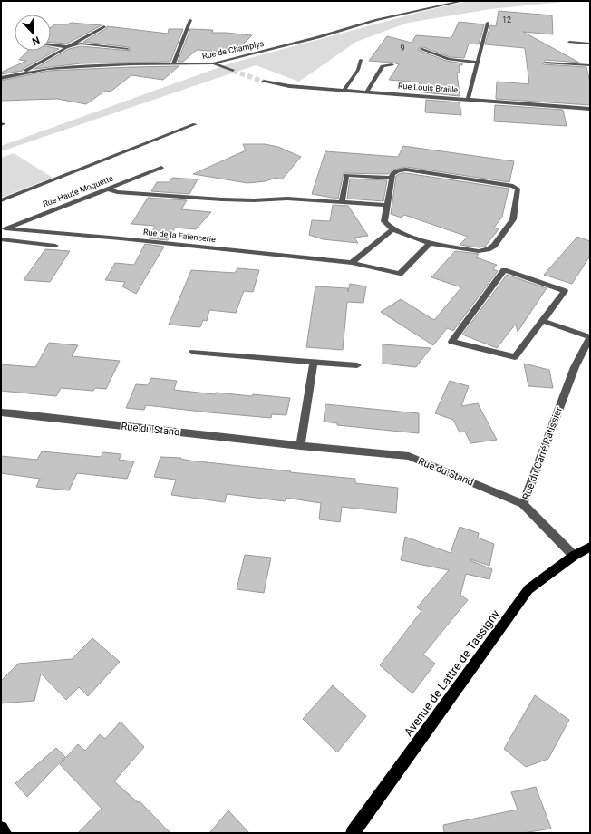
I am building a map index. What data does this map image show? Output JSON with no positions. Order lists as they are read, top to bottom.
{
  "streets": {
    "main road": ["Avenue de Lattre de Tassigny"],
    "street": [
      "Rue de Champlys",
      "Rue Louis Braille",
      "Rue Haute Moquette",
      "Rue de la Faïencerie",
      "Rue du Stand",
      "Rue du Carré Patissier"
    ]
  },
  "crossings": [
    ["Rue Haute Moquette", "Rue de la Faïencerie"],
    ["Rue du Stand", "Rue du Carré Patissier"],
    ["Rue du Carré Patissier", "Avenue de Lattre de Tassigny"]
  ],
  "house_numbers": ["12", "9"],
  "north": "bottom"
}
